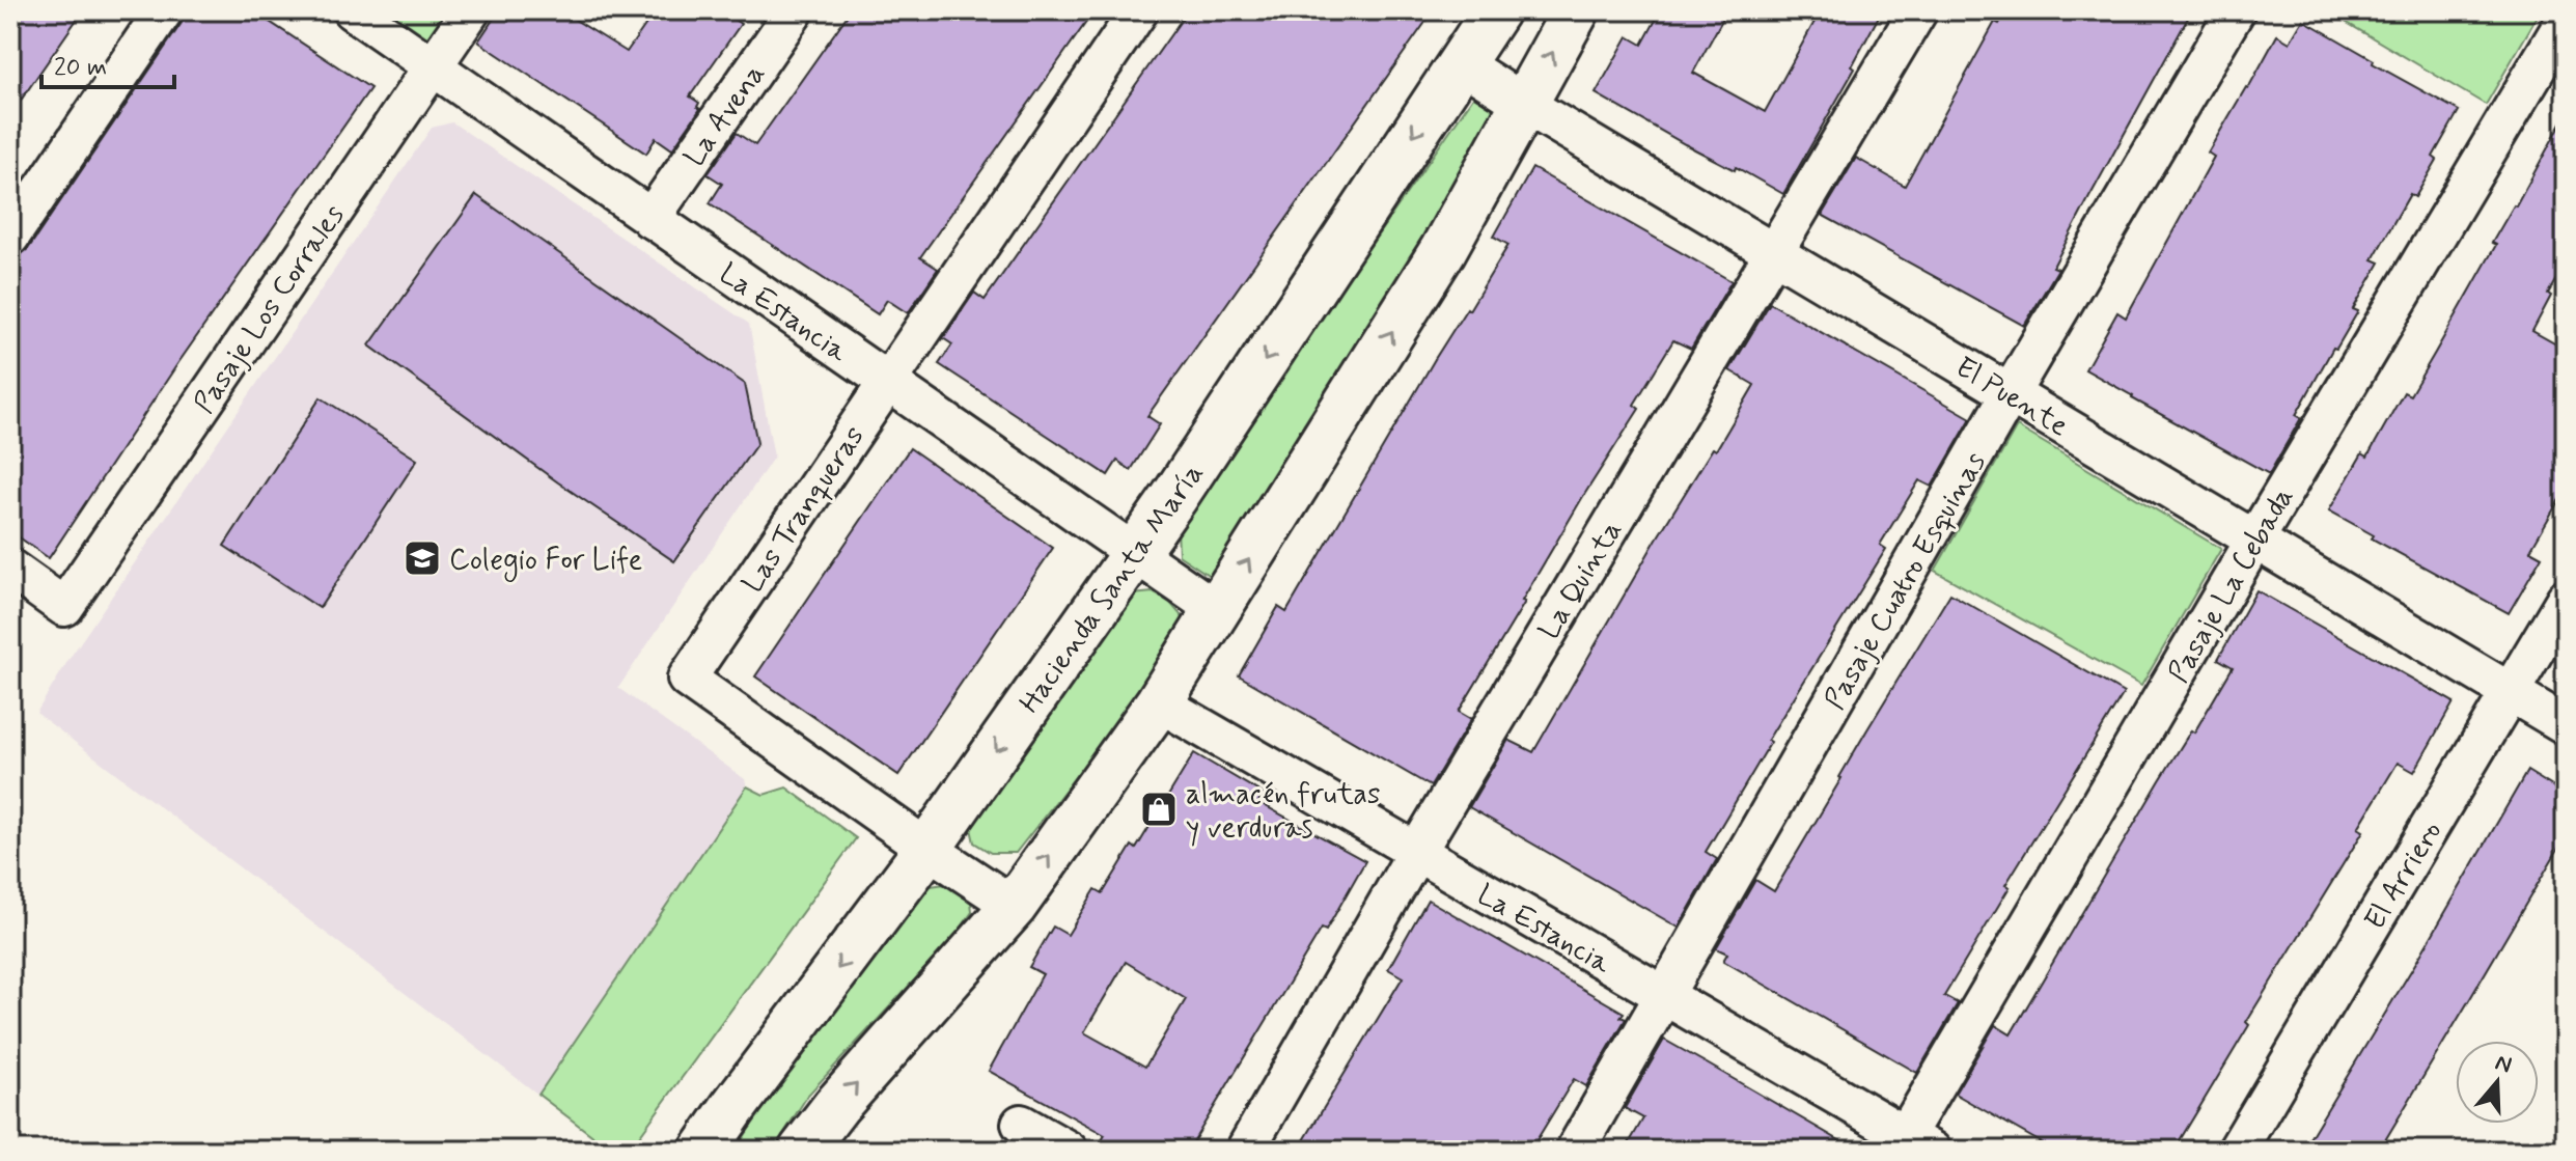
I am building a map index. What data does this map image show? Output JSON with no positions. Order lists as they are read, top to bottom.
{
  "streets": {
    "street": [
      "La Avena",
      "Pasaje Los Corrales",
      "La Estancia",
      "El Puente",
      "Las Tranqueras",
      "La Quinta",
      "Pasaje Cuatro Esquinas",
      "Pasaje La Cebada",
      "Hacienda Santa María",
      "El Arriero"
    ]
  },
  "crossings": [
    ["La Avena", "La Estancia"],
    ["Pasaje Los Corrales", "La Estancia"],
    ["La Estancia", "Las Tranqueras"],
    ["La Estancia", "La Quinta"],
    ["La Estancia", "Pasaje Cuatro Esquinas"],
    ["La Estancia", "Pasaje La Cebada"],
    ["La Estancia", "Hacienda Santa María"],
    ["El Puente", "La Quinta"],
    ["El Puente", "Pasaje Cuatro Esquinas"],
    ["El Puente", "Pasaje La Cebada"],
    ["El Puente", "Hacienda Santa María"],
    ["El Puente", "El Arriero"],
    ["Las Tranqueras", "Hacienda Santa María"]
  ],
  "places": {
    "school or university": ["Colegio For Life"],
    "shop": ["almacén frutas y verduras"]
  },
  "scale_bar": "20 m",
  "north": "top"
}
